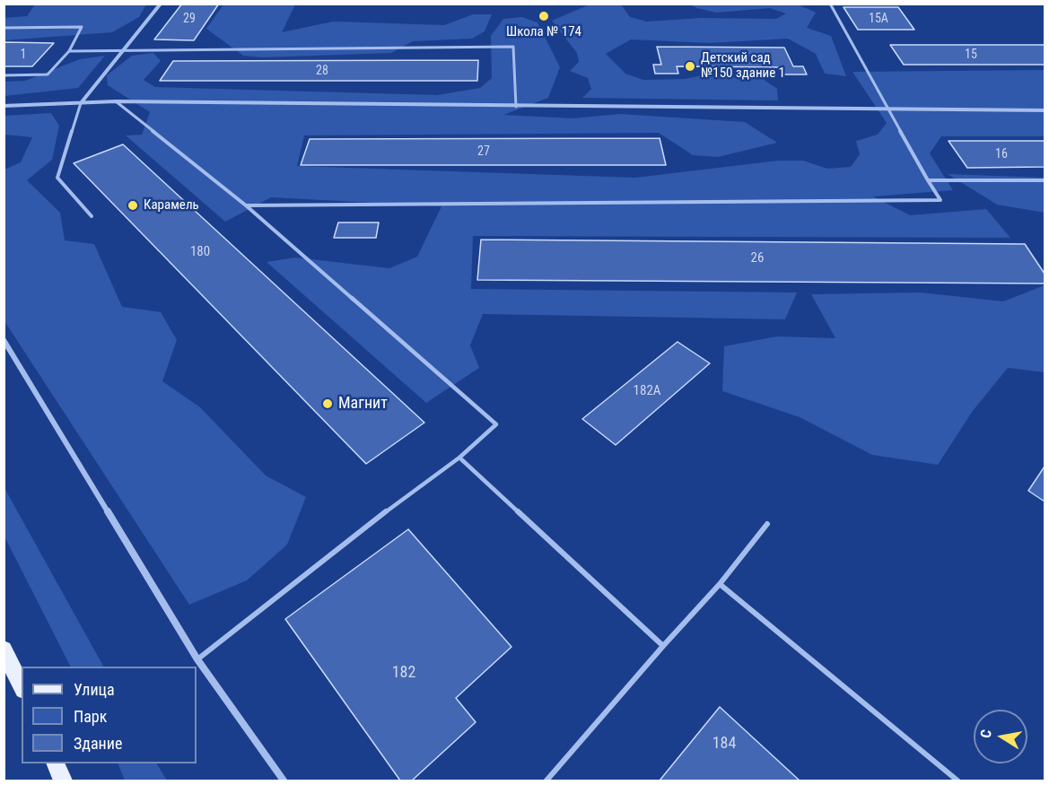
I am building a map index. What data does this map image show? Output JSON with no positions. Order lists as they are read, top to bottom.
{
  "places": [
    "Школа № 174",
    "Детский сад №150 здание 1",
    "Карамель",
    "Магнит"
  ],
  "house_numbers": [
    "29",
    "15А",
    "1",
    "15",
    "28",
    "27",
    "16",
    "180",
    "26",
    "182А",
    "182",
    "184"
  ],
  "legend": ["Улица", "Парк", "Здание"],
  "north": "left"
}
